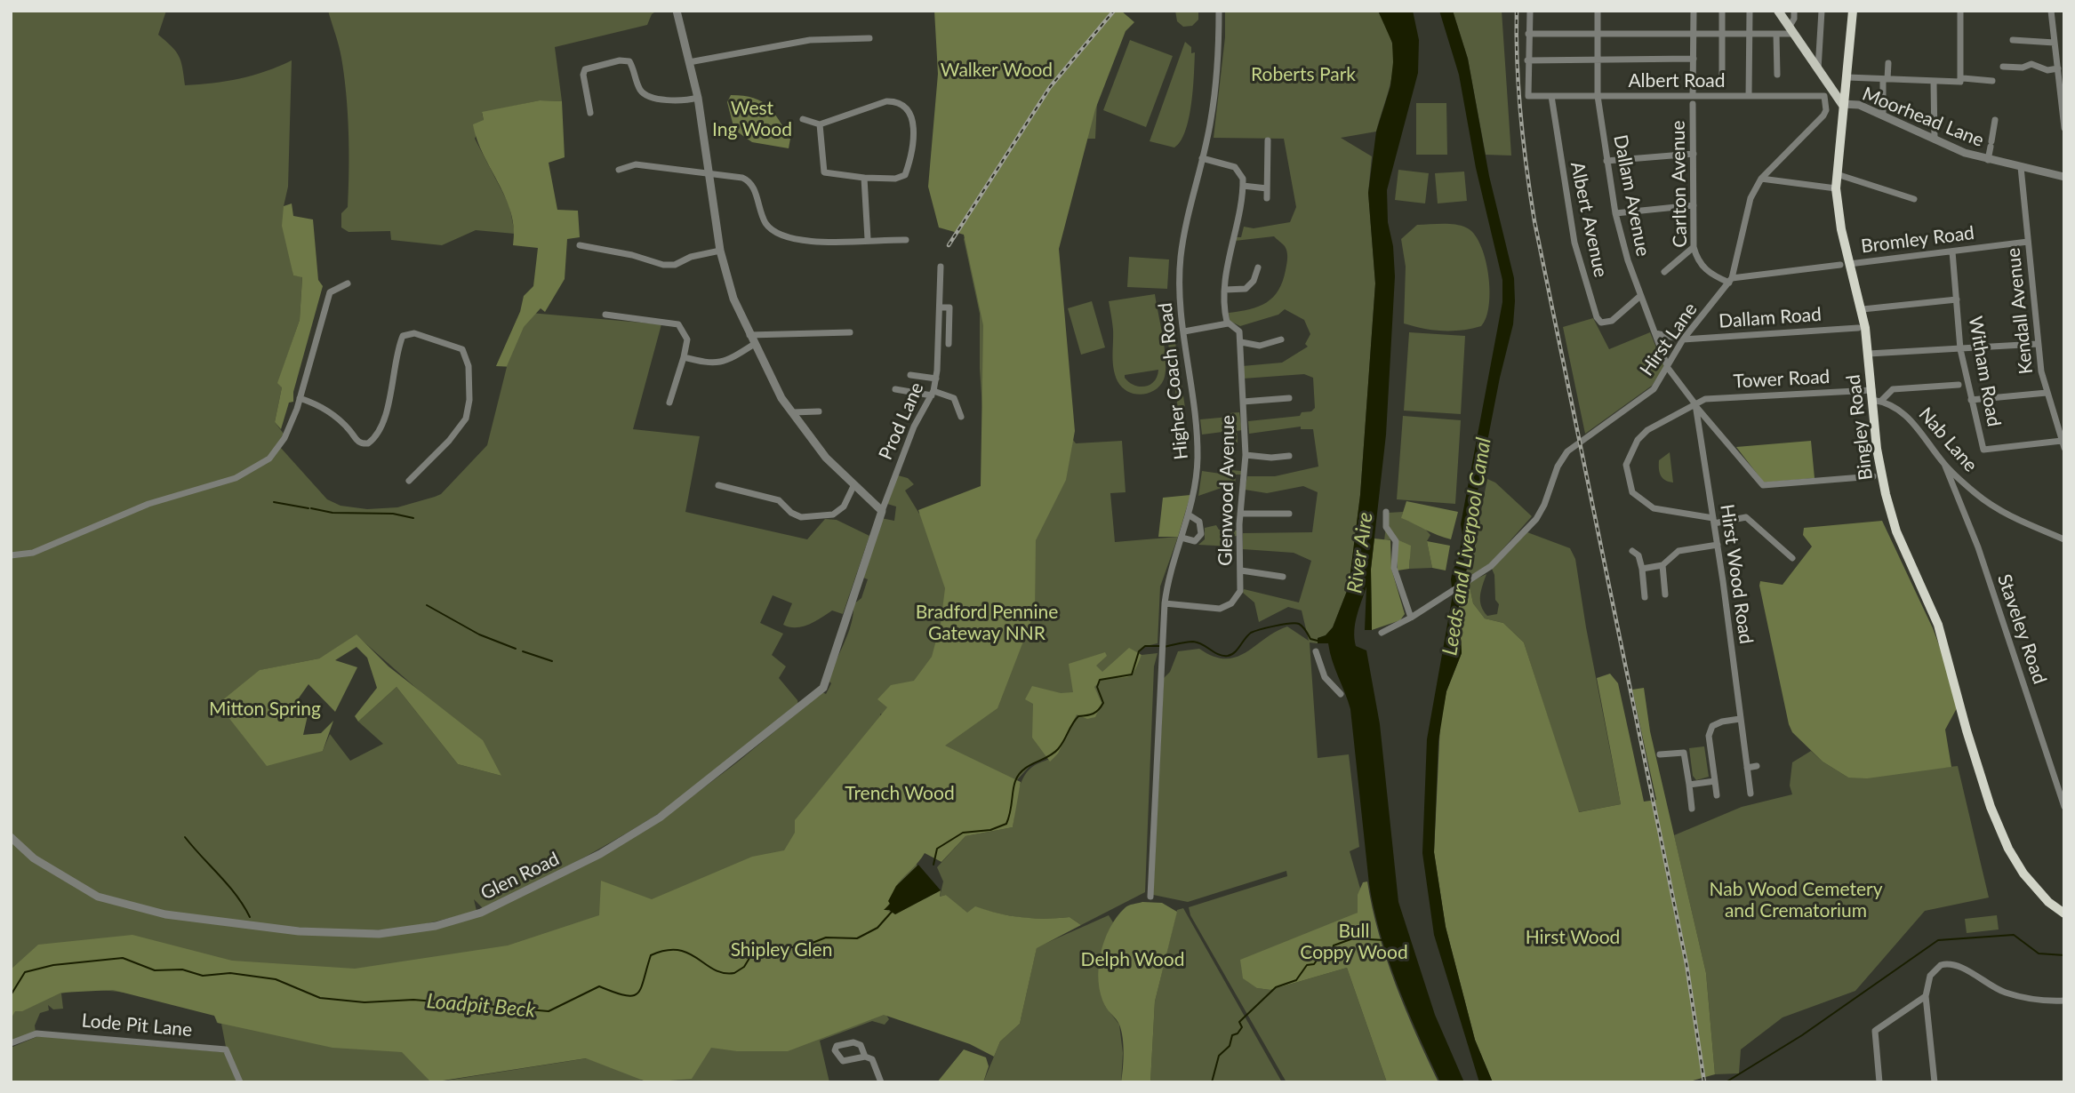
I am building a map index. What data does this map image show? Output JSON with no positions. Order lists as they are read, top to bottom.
{
  "streets": {
    "highway": ["Bingley Road"],
    "street": [
      "Albert Road",
      "Moorhead Lane",
      "Carlton Avenue",
      "Dallam Avenue",
      "Albert Avenue",
      "Bromley Road",
      "Kendall Avenue",
      "Dallam Road",
      "Hirst Lane",
      "Witham Road",
      "Tower Road",
      "Higher Coach Road",
      "Prod Lane",
      "Nab Lane",
      "Glenwood Avenue",
      "Hirst Wood Road",
      "Staveley Road",
      "Glen Road",
      "Lode Pit Lane"
    ]
  },
  "crossings": [
    ["Albert Road", "Dallam Avenue"],
    ["Albert Road", "Albert Avenue"],
    ["Albert Road", "Hirst Lane"],
    ["Moorhead Lane", "Kendall Avenue"],
    ["Moorhead Lane", "Bingley Road"],
    ["Carlton Avenue", "Bromley Road"],
    ["Carlton Avenue", "Hirst Lane"],
    ["Dallam Avenue", "Albert Avenue"],
    ["Dallam Avenue", "Hirst Lane"],
    ["Dallam Avenue", "Hirst Wood Road"],
    ["Bromley Road", "Kendall Avenue"],
    ["Bromley Road", "Hirst Lane"],
    ["Bromley Road", "Witham Road"],
    ["Bromley Road", "Bingley Road"],
    ["Kendall Avenue", "Witham Road"],
    ["Dallam Road", "Hirst Lane"],
    ["Hirst Lane", "Hirst Wood Road"],
    ["Tower Road", "Bingley Road"],
    ["Tower Road", "Nab Lane"],
    ["Tower Road", "Hirst Wood Road"],
    ["Higher Coach Road", "Glenwood Avenue"],
    ["Prod Lane", "Glen Road"],
    ["Bingley Road", "Nab Lane"],
    ["Nab Lane", "Staveley Road"]
  ],
  "water": ["Leeds and Liverpool Canal", "River Aire", "Loadpit Beck"],
  "parks": [
    "Walker Wood",
    "Roberts Park",
    "West Ing Wood",
    "Bradford Pennine Gateway NNR",
    "Mitton Spring",
    "Trench Wood",
    "Nab Wood Cemetery and Crematorium",
    "Bull Coppy Wood",
    "Hirst Wood",
    "Shipley Glen",
    "Delph Wood"
  ]
}
